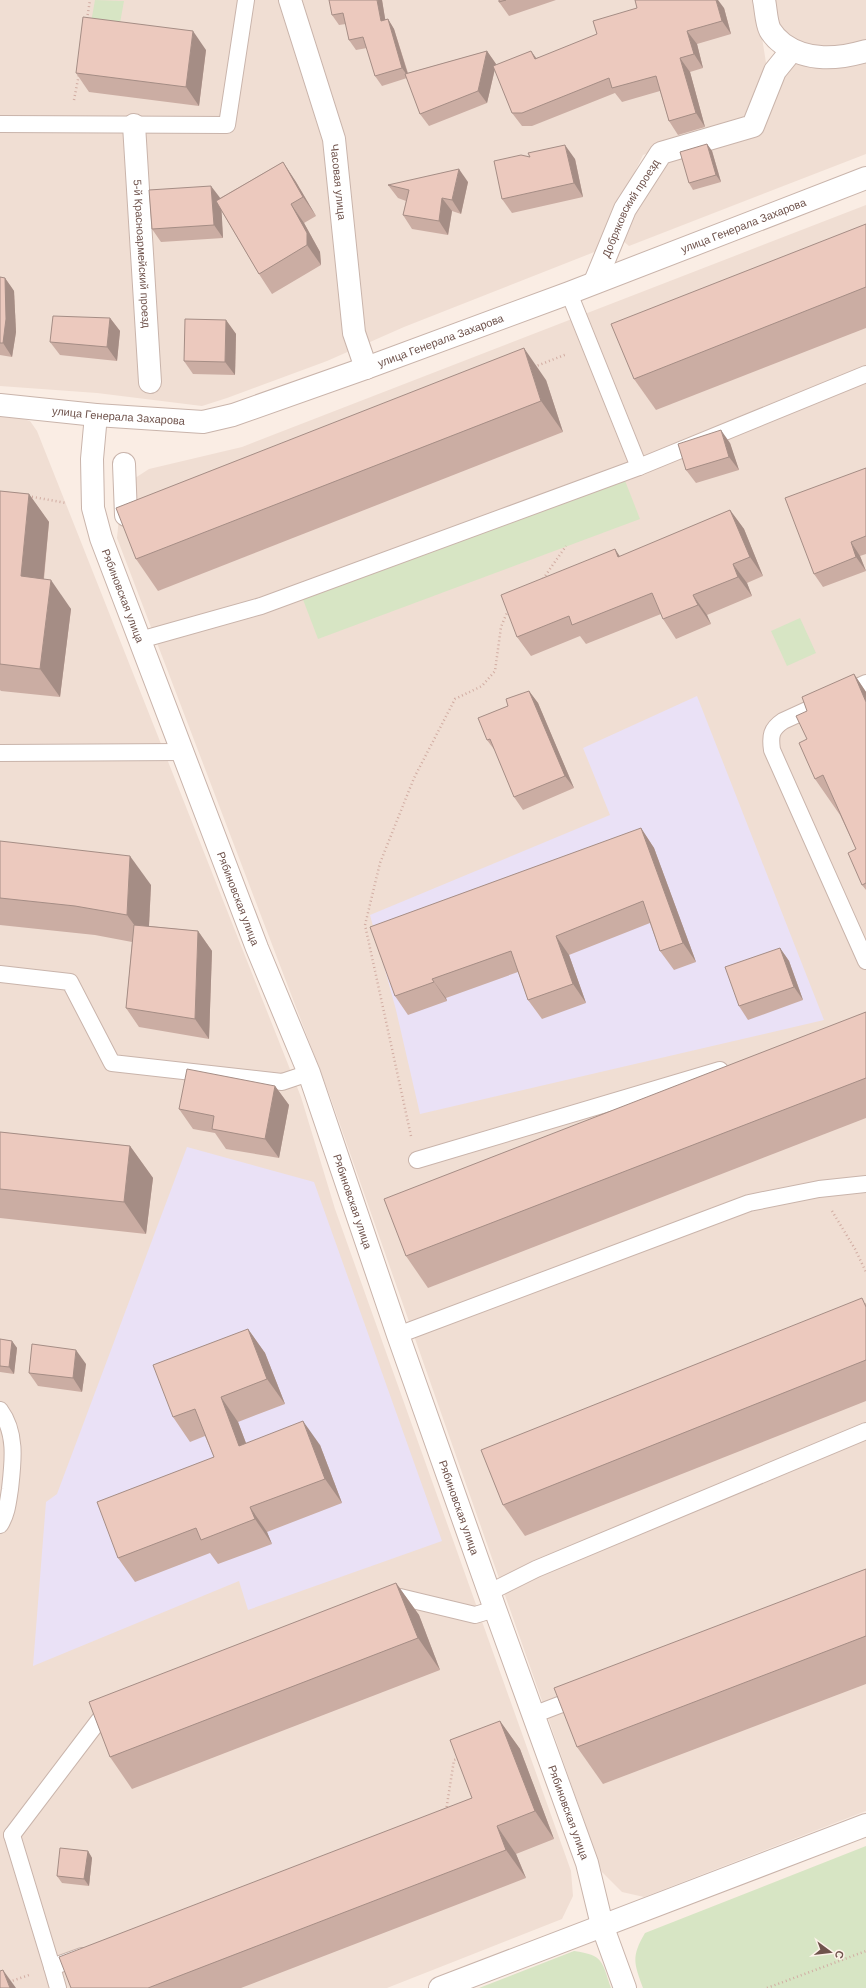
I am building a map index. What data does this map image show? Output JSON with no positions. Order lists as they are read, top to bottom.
{
  "streets": {
    "street": [
      "Часовая улица",
      "Добряковский проезд",
      "улица Генерала Захарова",
      "5-й Красноармейский проезд",
      "Рябиновская улица"
    ]
  },
  "crossings": [
    ["Часовая улица", "улица Генерала Захарова"],
    ["Добряковский проезд", "улица Генерала Захарова"],
    ["улица Генерала Захарова", "Рябиновская улица"]
  ],
  "north": "right"
}
